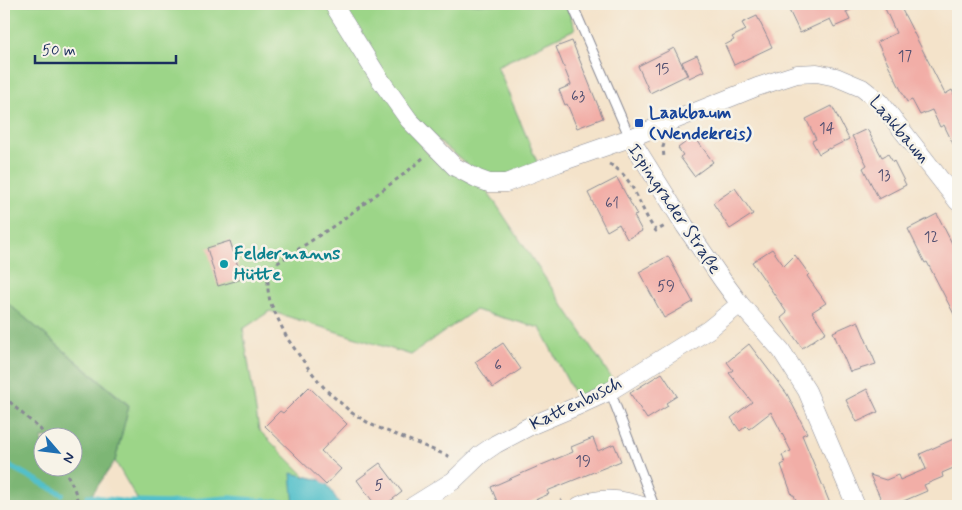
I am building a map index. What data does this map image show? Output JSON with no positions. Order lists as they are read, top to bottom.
{
  "streets": {
    "street": ["Laakbaum", "Ispingrader Straße", "Kattenbusch"]
  },
  "crossings": [
    ["Laakbaum", "Ispingrader Straße"],
    ["Ispingrader Straße", "Kattenbusch"]
  ],
  "places": {
    "transit": ["Laakbaum (Wendekreis)"],
    "other": ["Feldermanns Hütte"]
  },
  "house_numbers": [
    "17",
    "15",
    "63",
    "14",
    "13",
    "61",
    "12",
    "59",
    "6",
    "19",
    "5"
  ],
  "scale_bar": "50 m",
  "north": "bottom right"
}
